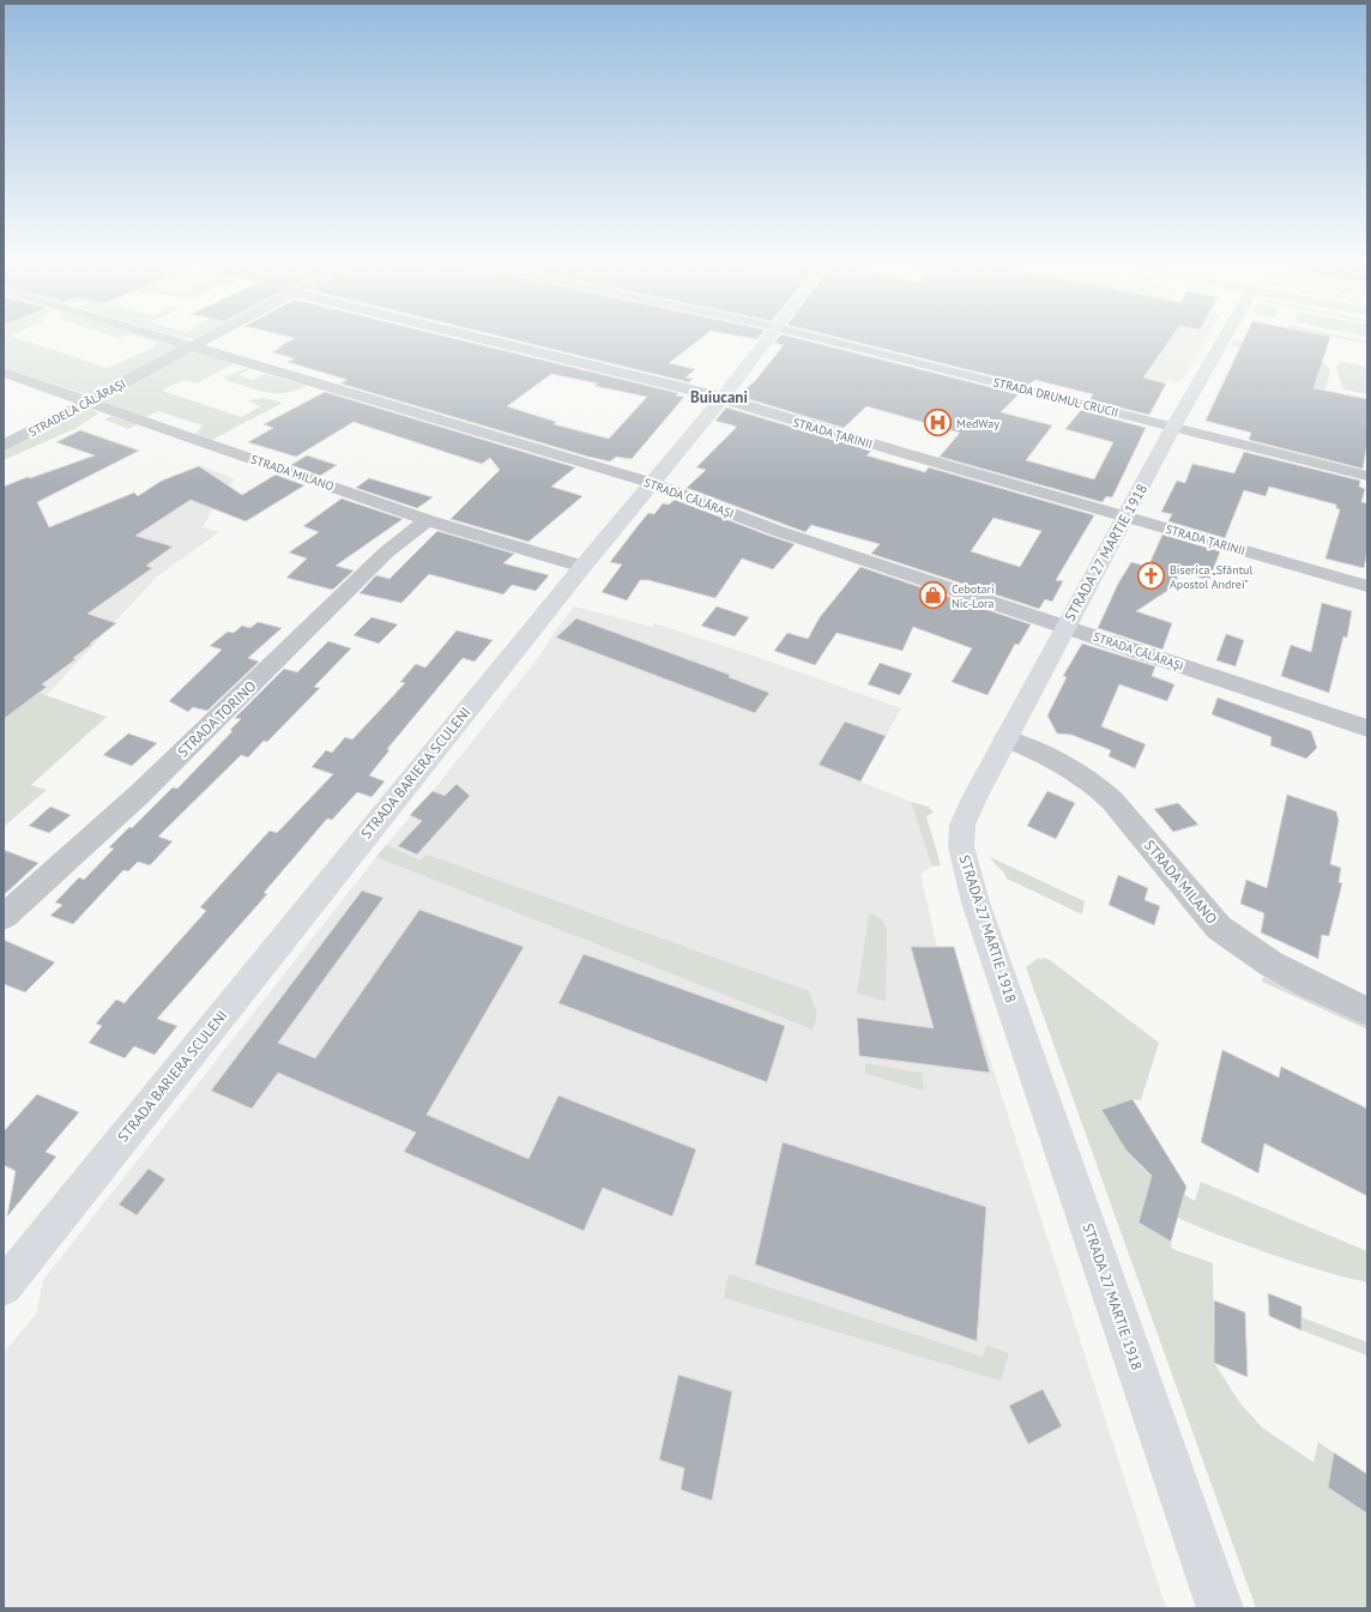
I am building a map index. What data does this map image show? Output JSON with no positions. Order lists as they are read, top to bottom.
{
  "streets": {
    "main road": ["STRADA 27 MARTIE 1918", "STRADA BARIERA SCULENI"],
    "street": [
      "STRADA DRUMUL CRUCII",
      "STRADELA CĂLĂRAȘI",
      "STRADA ȚARINII",
      "STRADA MILANO",
      "STRADA CĂLĂRAȘI",
      "STRADA TORINO"
    ]
  },
  "crossings": [
    ["STRADA DRUMUL CRUCII", "STRADA 27 MARTIE 1918"],
    ["STRADELA CĂLĂRAȘI", "STRADA MILANO"],
    ["STRADELA CĂLĂRAȘI", "STRADA CĂLĂRAȘI"],
    ["STRADA ȚARINII", "STRADA 27 MARTIE 1918"],
    ["STRADA ȚARINII", "STRADA BARIERA SCULENI"],
    ["STRADA MILANO", "STRADA 27 MARTIE 1918"],
    ["STRADA MILANO", "STRADA TORINO"],
    ["STRADA MILANO", "STRADA BARIERA SCULENI"],
    ["STRADA CĂLĂRAȘI", "STRADA 27 MARTIE 1918"],
    ["STRADA CĂLĂRAȘI", "STRADA BARIERA SCULENI"]
  ],
  "districts": ["Buiucani"],
  "places": {
    "hospital": ["MedWay"],
    "church": ["Biserica „Sfântul Apostol Andrei”"],
    "shop": ["Cebotari Nic-Lora"]
  }
}
